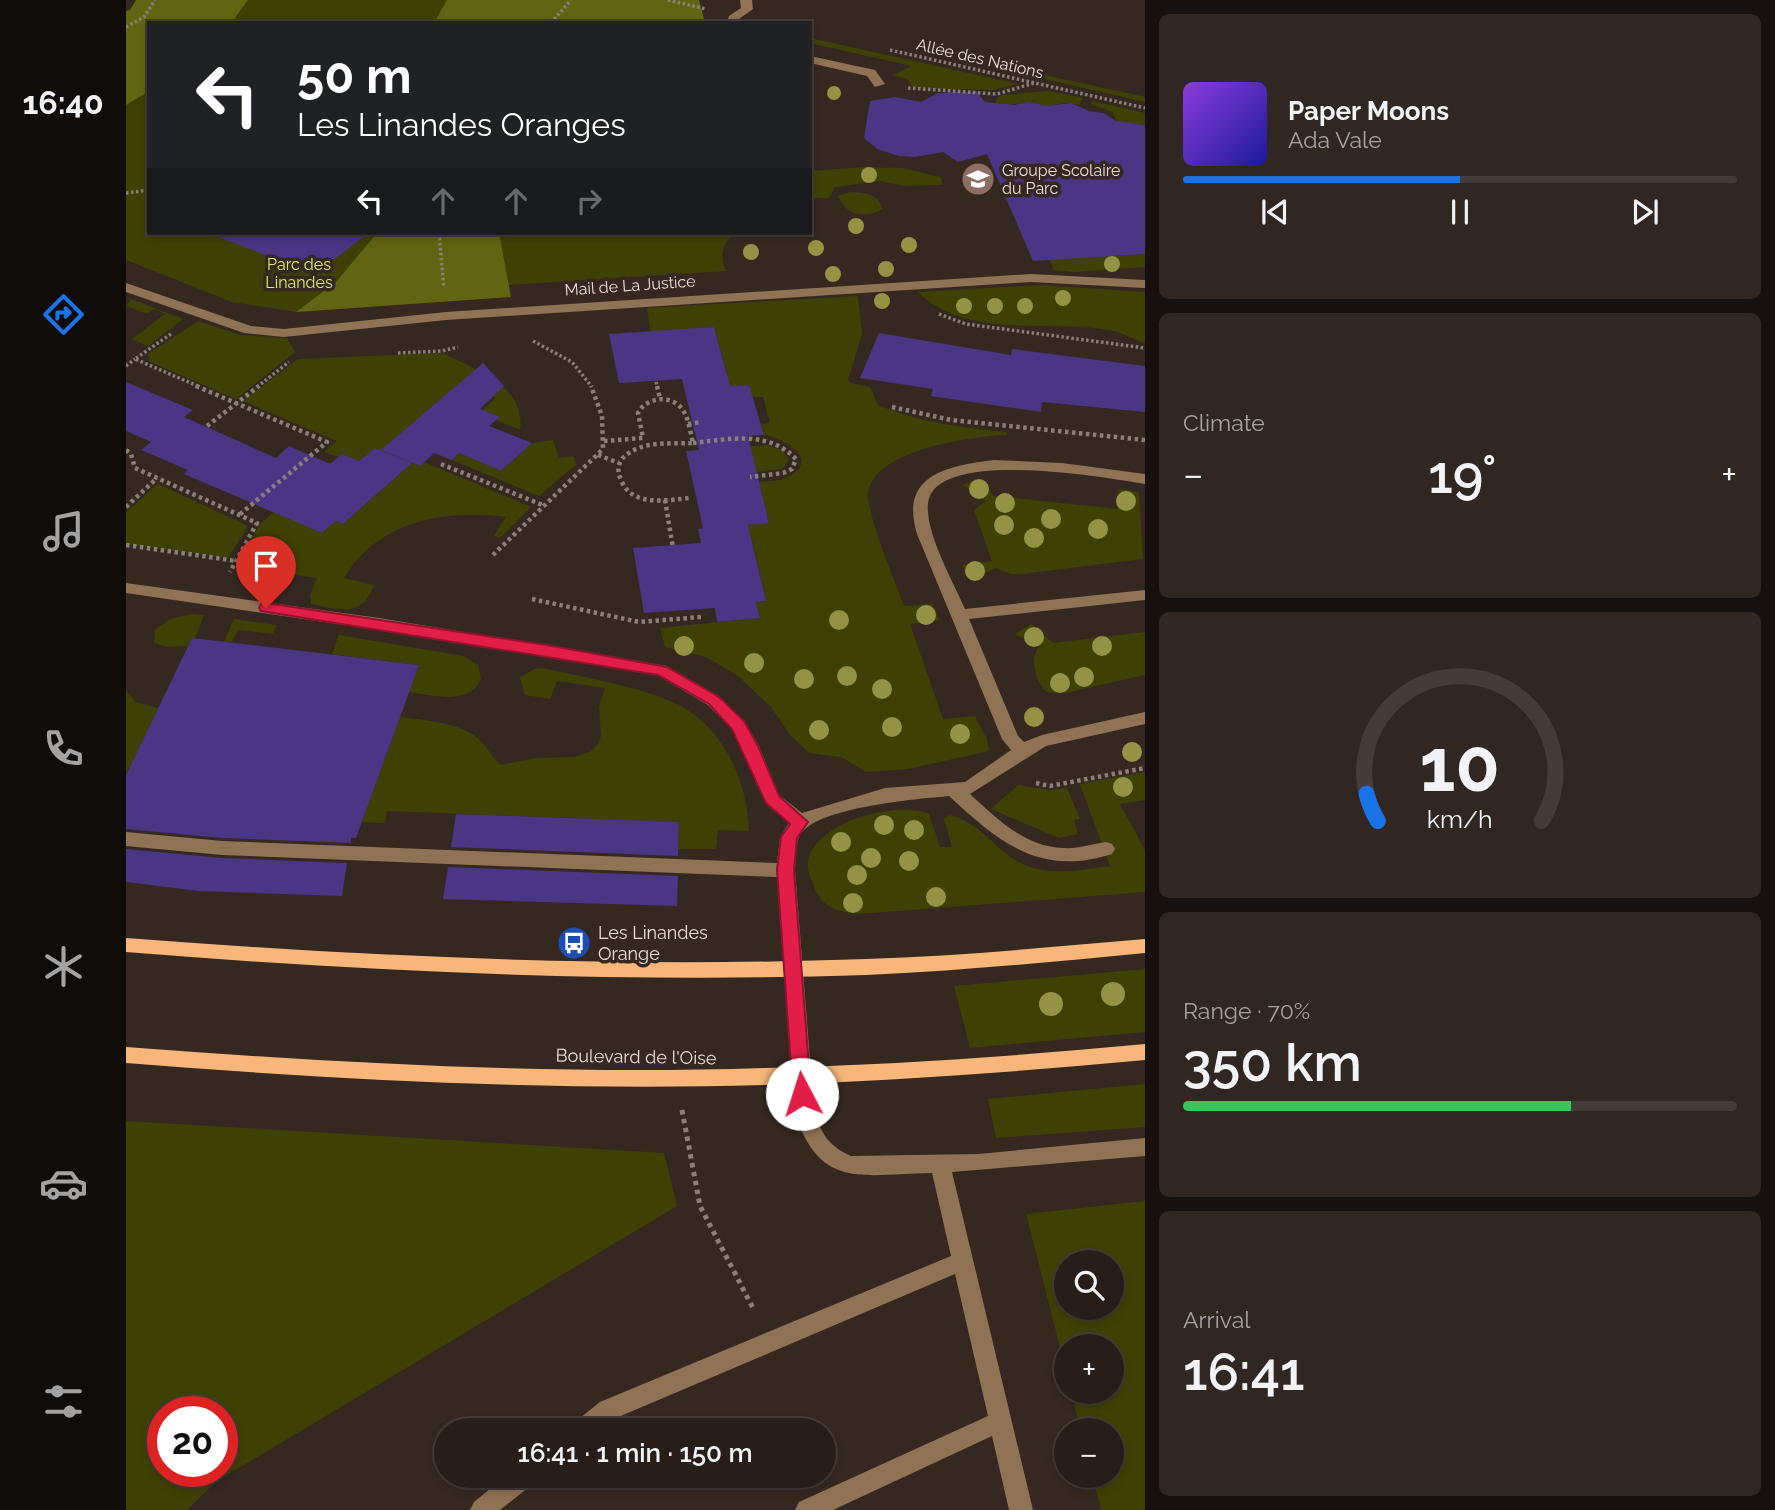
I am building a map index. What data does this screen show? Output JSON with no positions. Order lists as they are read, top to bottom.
{
  "streets": {
    "main road": ["Boulevard de l'Oise"],
    "street": ["Mail de La Justice"],
    "path": ["Allée des Nations"]
  },
  "parks": ["Parc des Linandes"],
  "places": {
    "school or university": ["Groupe Scolaire du Parc"],
    "bus stop": ["Les Linandes Orange"]
  },
  "page": {
    "tabs": "16:40",
    "turn": ["50 m", "Les Linandes Oranges"],
    "song": ["Paper Moons", "Ada Vale"],
    "tile": [
      "Climate",
      ["Range · 70%", "350 km"],
      ["Arrival", "16:41"]
    ],
    "heat": ["−", "19°", "+"],
    "map_buttons": ["+", "−"],
    "limit": "20",
    "trip": "16:41 · 1 min · 150 m",
    "gauge": ["10", "km/h"]
  }
}
